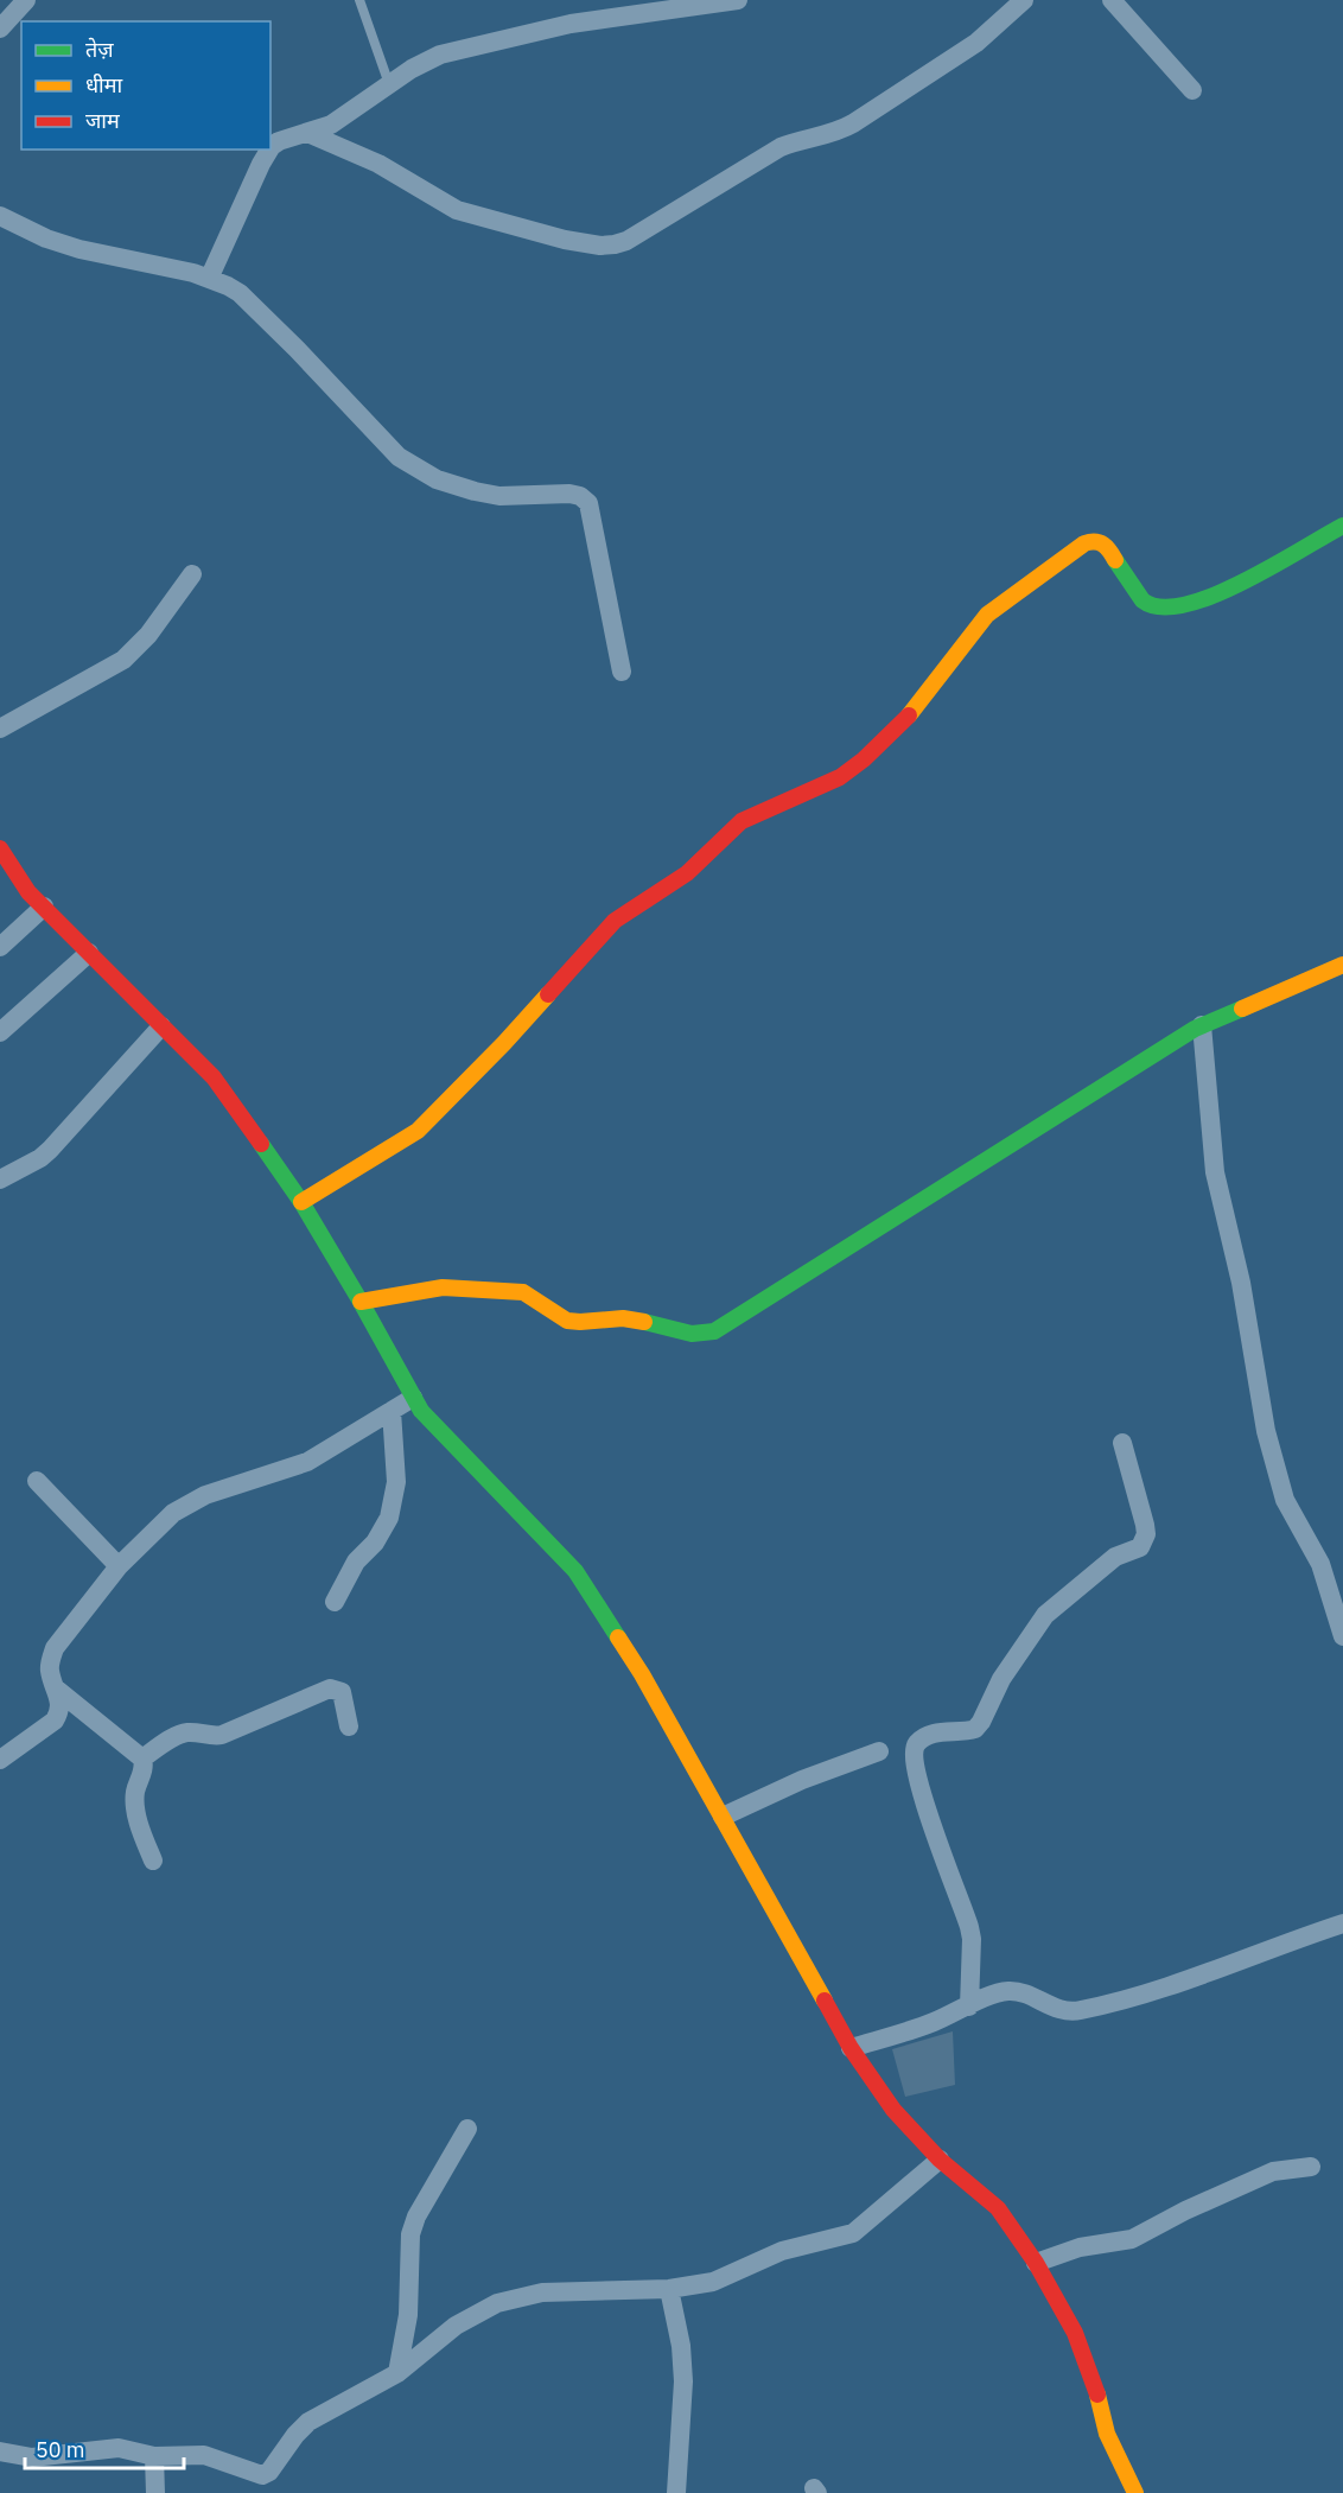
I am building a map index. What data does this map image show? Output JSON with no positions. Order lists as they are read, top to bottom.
{
  "legend": ["तेज़", "धीमा", "जाम"],
  "scale_bar": "50 m"
}
